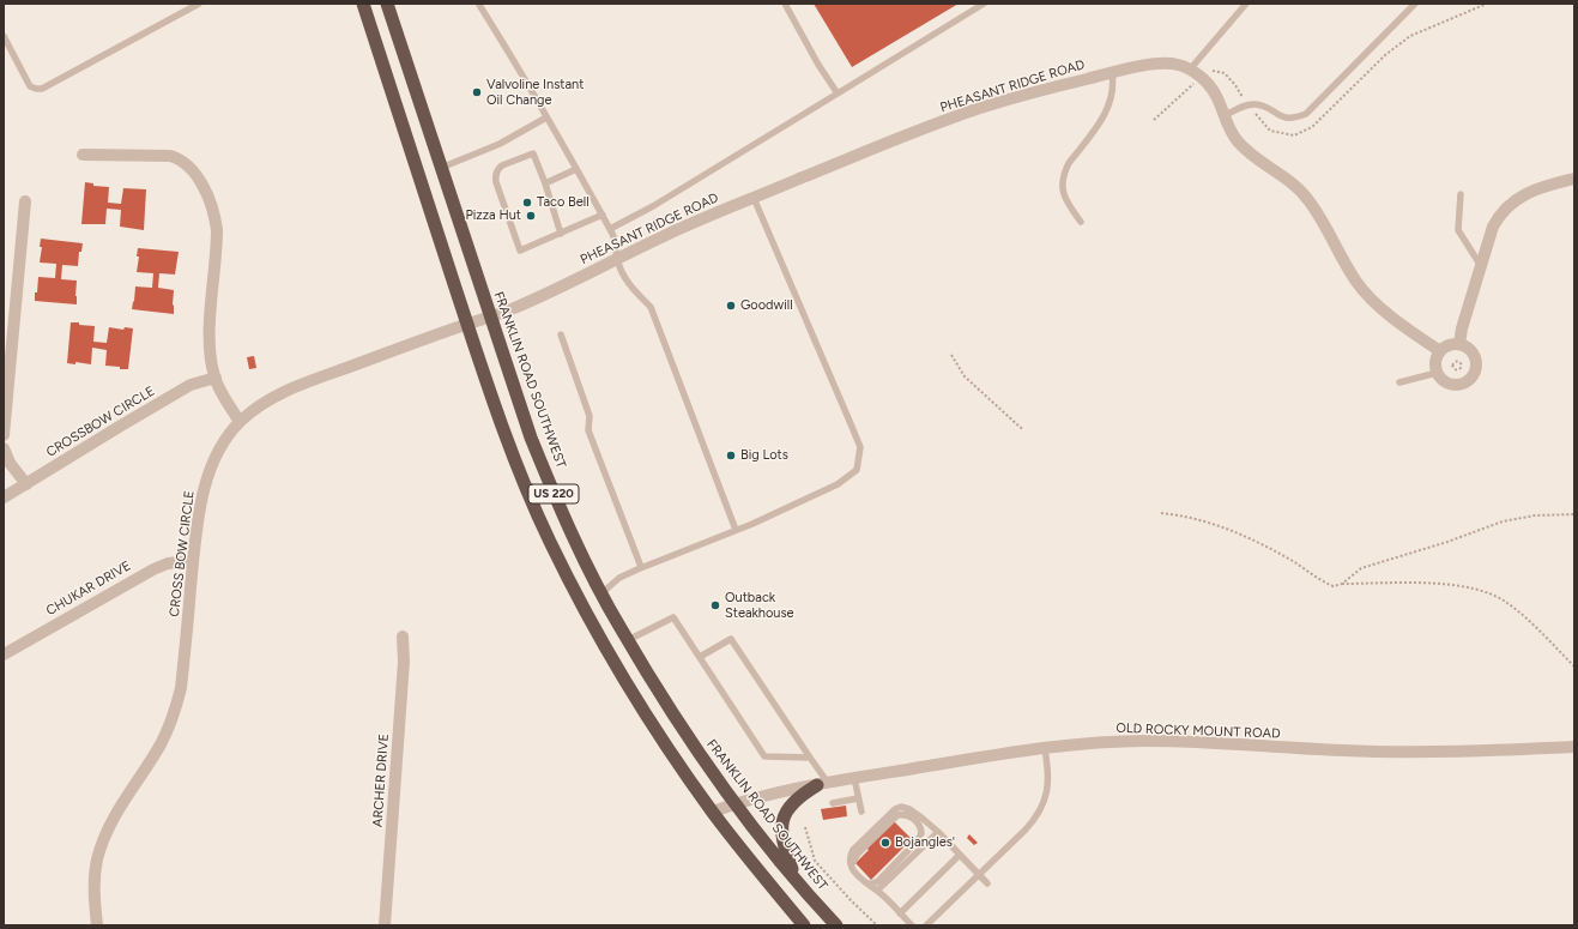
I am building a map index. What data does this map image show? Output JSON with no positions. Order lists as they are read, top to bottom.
{
  "streets": {
    "highway": ["FRANKLIN ROAD SOUTHWEST", "US 220"],
    "street": [
      "PHEASANT RIDGE ROAD",
      "CROSSBOW CIRCLE",
      "CROSS BOW CIRCLE",
      "CHUKAR DRIVE",
      "OLD ROCKY MOUNT ROAD",
      "ARCHER DRIVE"
    ]
  },
  "crossings": [
    ["PHEASANT RIDGE ROAD", "FRANKLIN ROAD SOUTHWEST"],
    ["PHEASANT RIDGE ROAD", "US 220"],
    ["PHEASANT RIDGE ROAD", "CROSS BOW CIRCLE"],
    ["FRANKLIN ROAD SOUTHWEST", "OLD ROCKY MOUNT ROAD"],
    ["US 220", "CROSS BOW CIRCLE"],
    ["US 220", "OLD ROCKY MOUNT ROAD"],
    ["CROSS BOW CIRCLE", "CHUKAR DRIVE"]
  ],
  "places": [
    "Valvoline Instant Oil Change",
    "Taco Bell",
    "Pizza Hut",
    "Goodwill",
    "Big Lots",
    "Outback Steakhouse",
    "Bojangles'"
  ]
}
